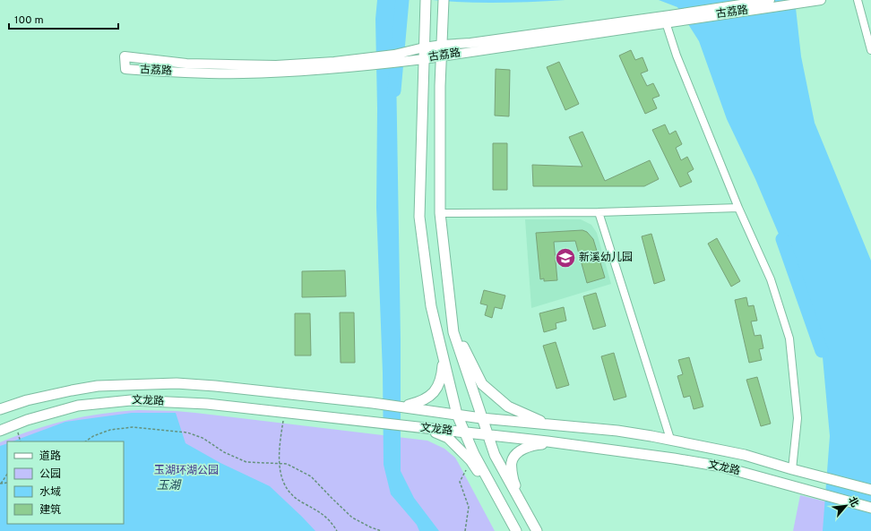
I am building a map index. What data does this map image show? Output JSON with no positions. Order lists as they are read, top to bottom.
{
  "streets": {
    "main road": ["文龙路"],
    "street": ["古荔路"]
  },
  "water": ["玉湖"],
  "parks": ["玉湖环湖公园"],
  "places": {
    "school or university": ["新溪幼儿园"]
  },
  "legend": [
    "道路",
    "公园",
    "水域",
    "建筑"
  ],
  "scale_bar": "100 m",
  "north": "top right"
}
